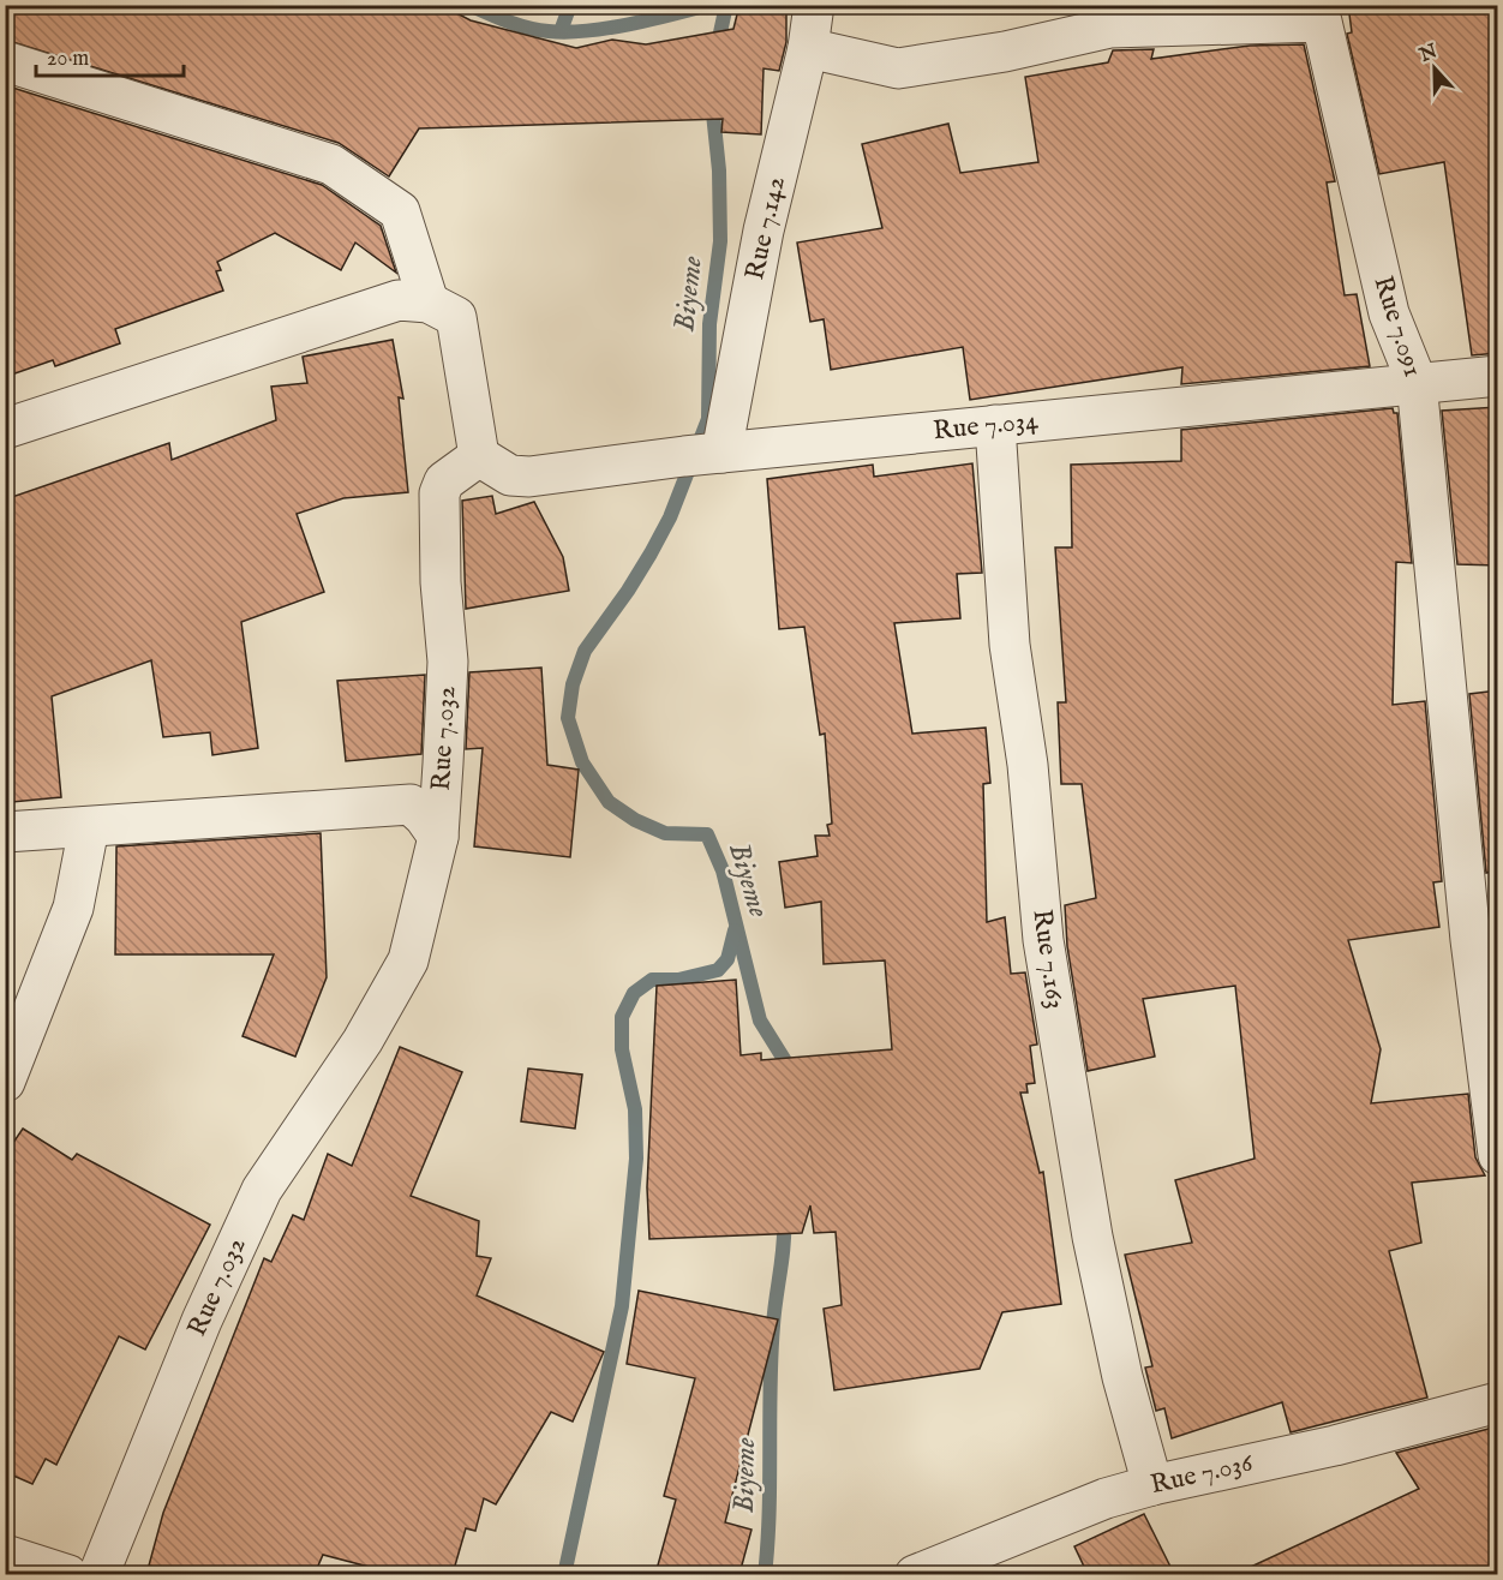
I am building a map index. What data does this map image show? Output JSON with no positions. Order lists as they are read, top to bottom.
{
  "streets": {
    "street": [
      "Rue 7.142",
      "Rue 7.091",
      "Rue 7.034",
      "Rue 7.032",
      "Rue 7.163",
      "Rue 7.036"
    ]
  },
  "crossings": [
    ["Rue 7.142", "Rue 7.091"],
    ["Rue 7.142", "Rue 7.034"],
    ["Rue 7.091", "Rue 7.034"],
    ["Rue 7.034", "Rue 7.032"],
    ["Rue 7.034", "Rue 7.163"],
    ["Rue 7.163", "Rue 7.036"]
  ],
  "water": ["Biyeme"],
  "scale_bar": "20 m",
  "north": "top"
}
